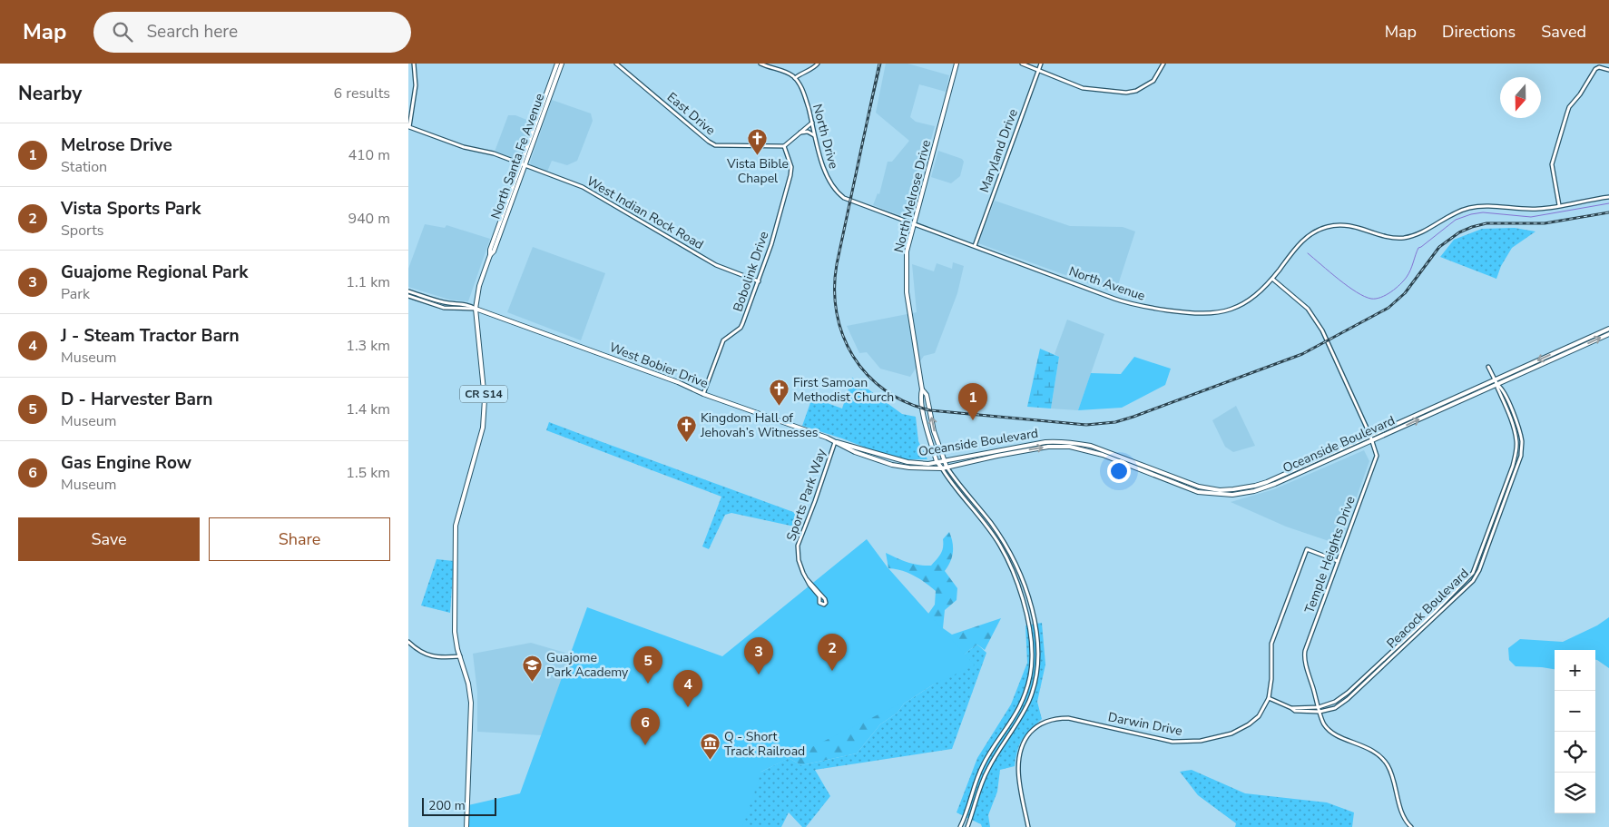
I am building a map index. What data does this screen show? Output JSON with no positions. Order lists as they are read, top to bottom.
{
  "streets": {
    "main road": [
      "North Santa Fe Avenue",
      "North Melrose Drive",
      "West Bobier Drive",
      "CR S14",
      "Oceanside Boulevard"
    ],
    "street": [
      "East Drive",
      "North Drive",
      "Maryland Drive",
      "West Indian Rock Road",
      "Bobolink Drive",
      "North Avenue",
      "Sports Park Way",
      "Temple Heights Drive",
      "Peacock Boulevard",
      "Darwin Drive"
    ]
  },
  "crossings": [
    ["East Drive", "Bobolink Drive"],
    ["North Drive", "North Avenue"],
    ["Maryland Drive", "North Avenue"],
    ["North Santa Fe Avenue", "West Indian Rock Road"],
    ["North Santa Fe Avenue", "West Bobier Drive"],
    ["North Melrose Drive", "North Avenue"],
    ["North Melrose Drive", "Oceanside Boulevard"],
    ["West Indian Rock Road", "Bobolink Drive"],
    ["Bobolink Drive", "West Bobier Drive"],
    ["North Avenue", "Temple Heights Drive"],
    ["West Bobier Drive", "Oceanside Boulevard"],
    ["West Bobier Drive", "Sports Park Way"],
    ["Oceanside Boulevard", "Sports Park Way"],
    ["Oceanside Boulevard", "Temple Heights Drive"],
    ["Oceanside Boulevard", "Peacock Boulevard"],
    ["Temple Heights Drive", "Peacock Boulevard"],
    ["Temple Heights Drive", "Darwin Drive"],
    ["Peacock Boulevard", "Darwin Drive"]
  ],
  "places": {
    "church": ["Vista Bible Chapel", "First Samoan Methodist Church", "Kingdom Hall of Jehovah’s Witnesses"],
    "school or university": ["Guajome Park Academy"],
    "museum": ["Q - Short Track Railroad"]
  },
  "scale_bar": "200 m",
  "north": "bottom",
  "page": {
    "header": "Map",
    "search": "Search here",
    "nav": ["Map", "Directions", "Saved"],
    "heading": ["Nearby", "6 results"],
    "list": [
      {
        "mark": "1",
        "name": "Melrose Drive",
        "note": "Station",
        "value": "410 m"
      },
      {
        "mark": "2",
        "name": "Vista Sports Park",
        "note": "Sports",
        "value": "940 m"
      },
      {
        "mark": "3",
        "name": "Guajome Regional Park",
        "note": "Park",
        "value": "1.1 km"
      },
      {
        "mark": "4",
        "name": "J - Steam Tractor Barn",
        "note": "Museum",
        "value": "1.3 km"
      },
      {
        "mark": "5",
        "name": "D - Harvester Barn",
        "note": "Museum",
        "value": "1.4 km"
      },
      {
        "mark": "6",
        "name": "Gas Engine Row",
        "note": "Museum",
        "value": "1.5 km"
      }
    ],
    "pins": [
      "1",
      "2",
      "3",
      "5",
      "4",
      "6"
    ],
    "buttons": ["Save", "Share"],
    "map_buttons": ["+", "−"],
    "scale": "200 m"
  }
}
